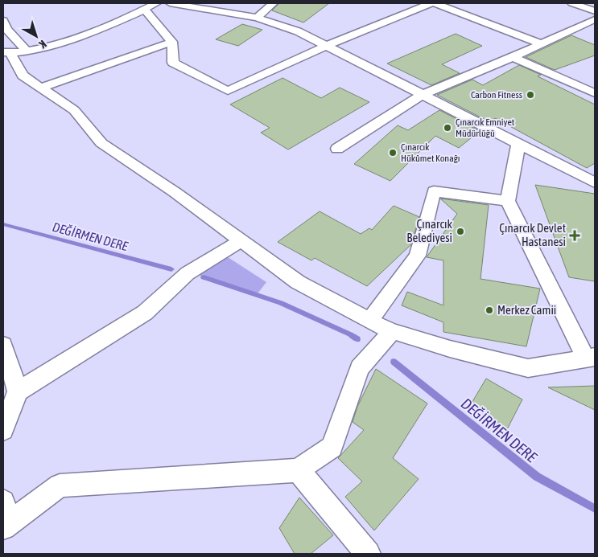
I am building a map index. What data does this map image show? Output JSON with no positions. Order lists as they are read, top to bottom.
{
  "water": ["DEĞİRMEN DERE"],
  "places": {
    "other": [
      "Carbon Fitness",
      "Çınarcık Emniyet Müdürlüğü",
      "Çınarcık Hükûmet Konağı",
      "Çınarcık Belediyesi",
      "Merkez Camii"
    ],
    "health": ["Çınarcık Devlet Hastanesi"]
  },
  "north": "bottom right"
}
